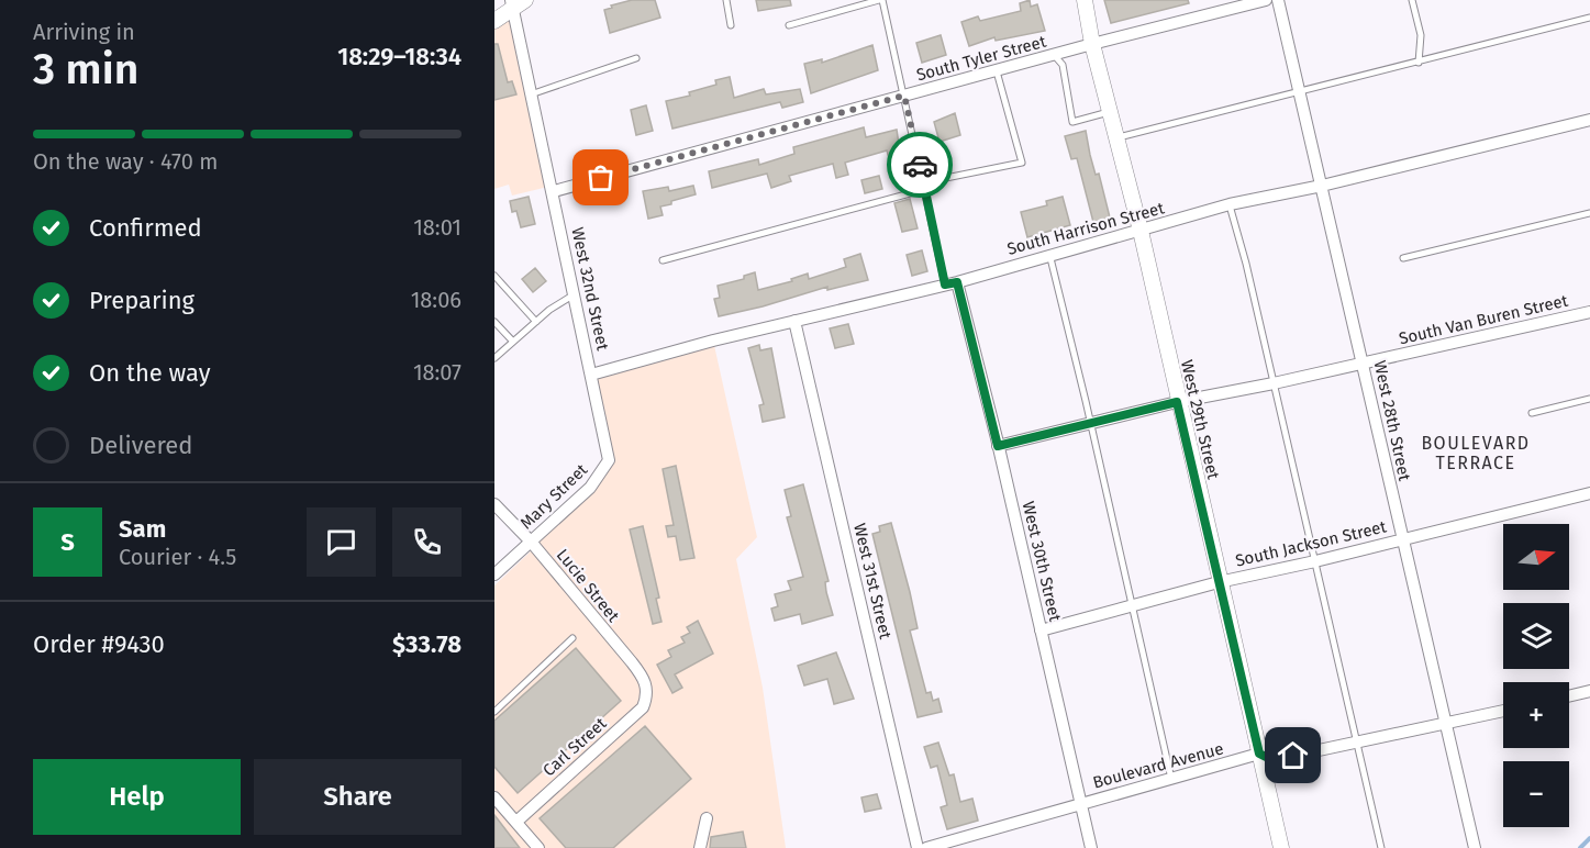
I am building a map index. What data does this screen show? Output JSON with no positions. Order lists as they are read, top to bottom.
{
  "streets": {
    "street": [
      "South Tyler Street",
      "South Harrison Street",
      "West 32nd Street",
      "South Van Buren Street",
      "West 29th Street",
      "West 28th Street",
      "Mary Street",
      "South Jackson Street",
      "West 30th Street",
      "West 31st Street",
      "Lucie Street",
      "Carl Street",
      "Boulevard Avenue"
    ]
  },
  "crossings": [
    ["South Tyler Street", "West 32nd Street"],
    ["South Tyler Street", "West 29th Street"],
    ["South Tyler Street", "West 30th Street"],
    ["South Harrison Street", "West 32nd Street"],
    ["South Harrison Street", "West 29th Street"],
    ["South Harrison Street", "West 28th Street"],
    ["South Harrison Street", "West 30th Street"],
    ["South Harrison Street", "West 31st Street"],
    ["West 32nd Street", "Mary Street"],
    ["South Van Buren Street", "West 29th Street"],
    ["South Van Buren Street", "West 28th Street"],
    ["South Van Buren Street", "West 30th Street"],
    ["West 29th Street", "South Jackson Street"],
    ["West 29th Street", "Boulevard Avenue"],
    ["West 28th Street", "South Jackson Street"],
    ["West 28th Street", "Boulevard Avenue"],
    ["Mary Street", "Lucie Street"],
    ["South Jackson Street", "West 30th Street"],
    ["West 30th Street", "Boulevard Avenue"],
    ["Lucie Street", "Carl Street"]
  ],
  "districts": ["BOULEVARD TERRACE"],
  "north": "right",
  "page": {
    "heading": ["3 min", "Arriving in", "18:29–18:34"],
    "panel": [
      "Sam",
      "Courier · 4.5",
      "Order #9430",
      "$33.78"
    ],
    "bar": "On the way · 470 m",
    "list": [
      ["Confirmed", "18:01"],
      ["Preparing", "18:06"],
      ["On the way", "18:07"],
      "Delivered"
    ],
    "round": "S",
    "map_buttons": ["+", "−"],
    "buttons": ["Help", "Share"]
  }
}
